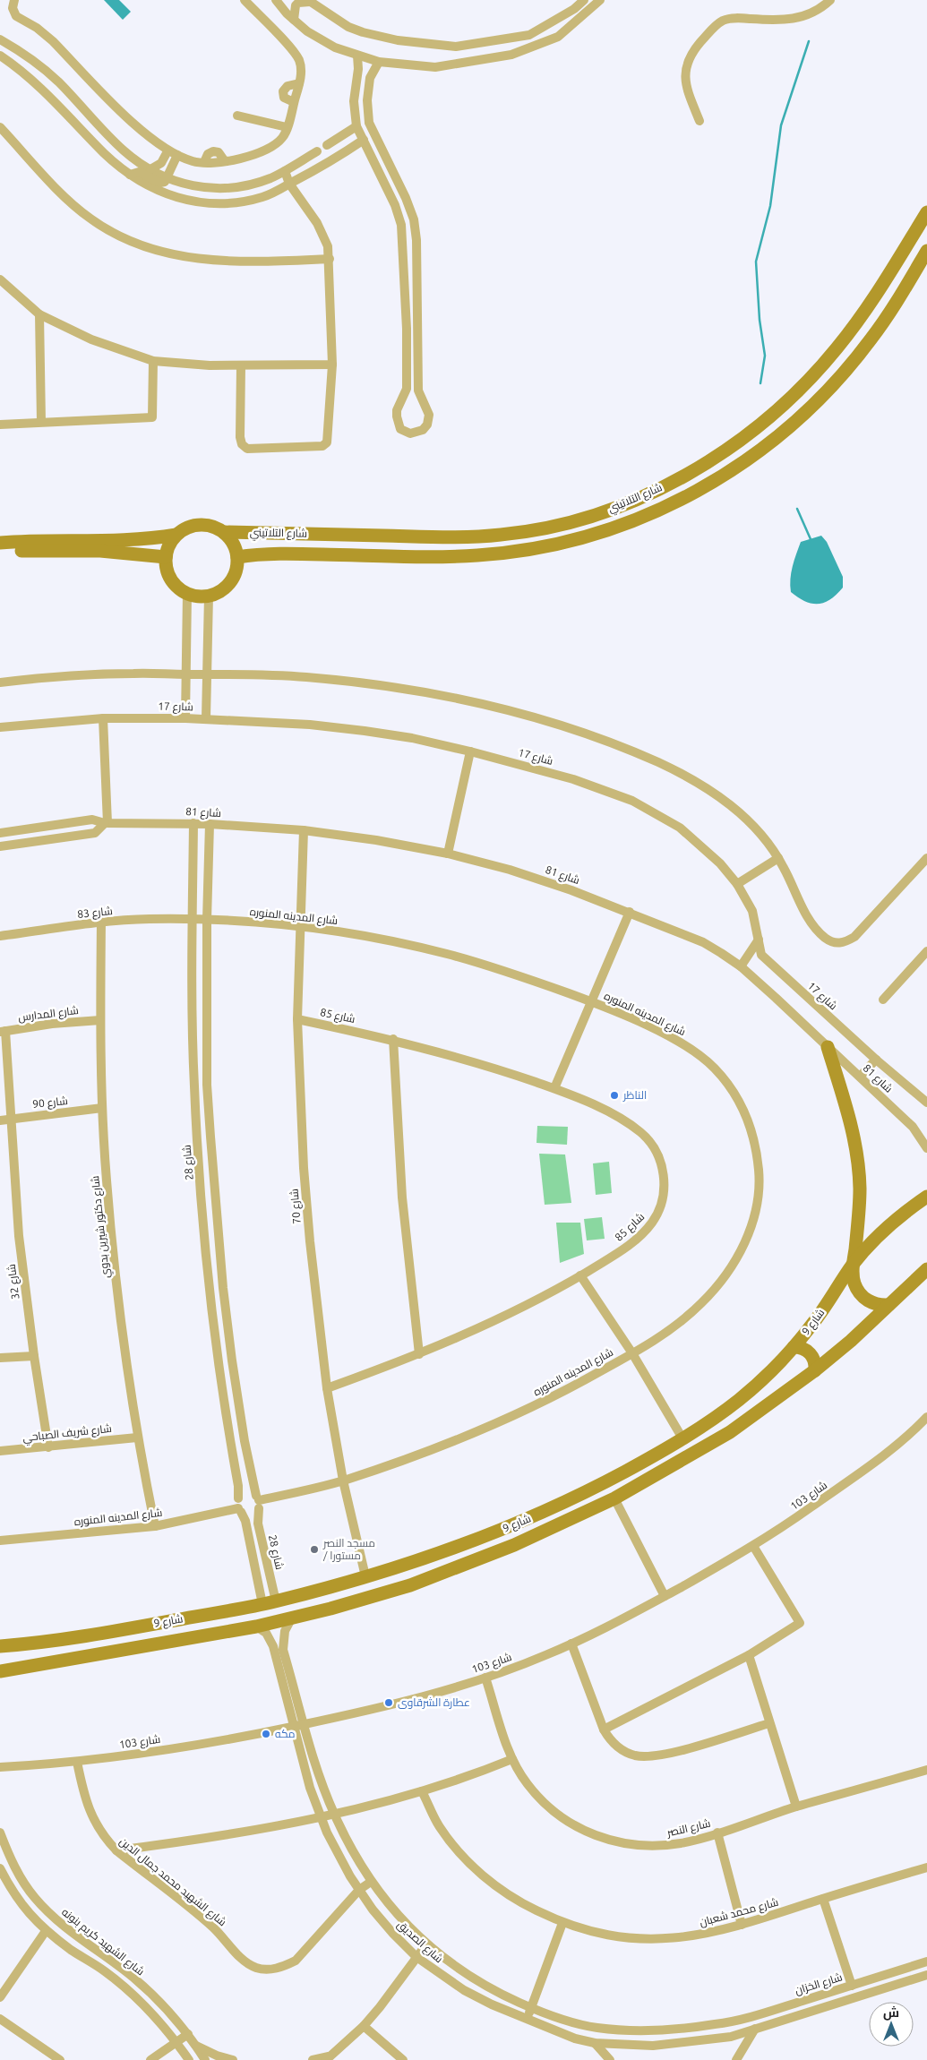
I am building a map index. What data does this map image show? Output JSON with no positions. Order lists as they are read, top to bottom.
{
  "streets": {
    "main road": ["شارع التلاتيني", "شارع 9"],
    "street": [
      "شارع 17",
      "شارع 81",
      "شارع 83",
      "شارع المدينه المنوره",
      "شارع المدارس",
      "شارع 85",
      "شارع 90",
      "شارع 28",
      "شارع 70",
      "شارع دكتور شيرين بدوي",
      "شارع 32",
      "شارع شريف الصباحي",
      "شارع 103",
      "شارع النصر",
      "شارع الشهيد محمد جمال الدين",
      "شارع محمد شعبان",
      "شارع الشهيد كريم بنونه",
      "شارع الصديق",
      "شارع الخزان"
    ]
  },
  "crossings": [
    ["شارع 81", "شارع 28"],
    ["شارع 81", "شارع 70"],
    ["شارع 83", "شارع المدينه المنوره"],
    ["شارع 83", "شارع 28"],
    ["شارع 83", "شارع دكتور شيرين بدوي"],
    ["شارع المدينه المنوره", "شارع 28"],
    ["شارع المدينه المنوره", "شارع 70"],
    ["شارع المدينه المنوره", "شارع دكتور شيرين بدوي"],
    ["شارع المدارس", "شارع دكتور شيرين بدوي"],
    ["شارع المدارس", "شارع 32"],
    ["شارع 85", "شارع 70"],
    ["شارع 90", "شارع دكتور شيرين بدوي"],
    ["شارع 90", "شارع 32"],
    ["شارع 28", "شارع 9"],
    ["شارع 70", "شارع 9"],
    ["شارع دكتور شيرين بدوي", "شارع شريف الصباحي"],
    ["شارع 32", "شارع شريف الصباحي"],
    ["شارع 9", "شارع الصديق"],
    ["شارع 103", "شارع النصر"],
    ["شارع 103", "شارع الشهيد محمد جمال الدين"],
    ["شارع 103", "شارع الصديق"],
    ["شارع الشهيد محمد جمال الدين", "شارع الصديق"],
    ["شارع الصديق", "شارع الخزان"]
  ],
  "places": [
    "الناظر",
    "مسجد النصر / مستورا",
    "عطارة الشرقاوى",
    "مكه"
  ],
  "north": "top"
}
